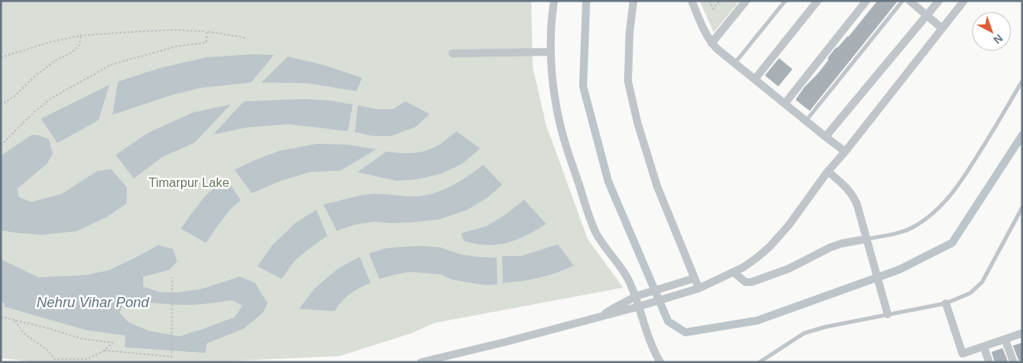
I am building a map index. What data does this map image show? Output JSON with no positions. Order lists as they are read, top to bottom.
{
  "water": ["Nehru Vihar Pond"],
  "parks": ["Timarpur Lake"],
  "north": "bottom right"
}
